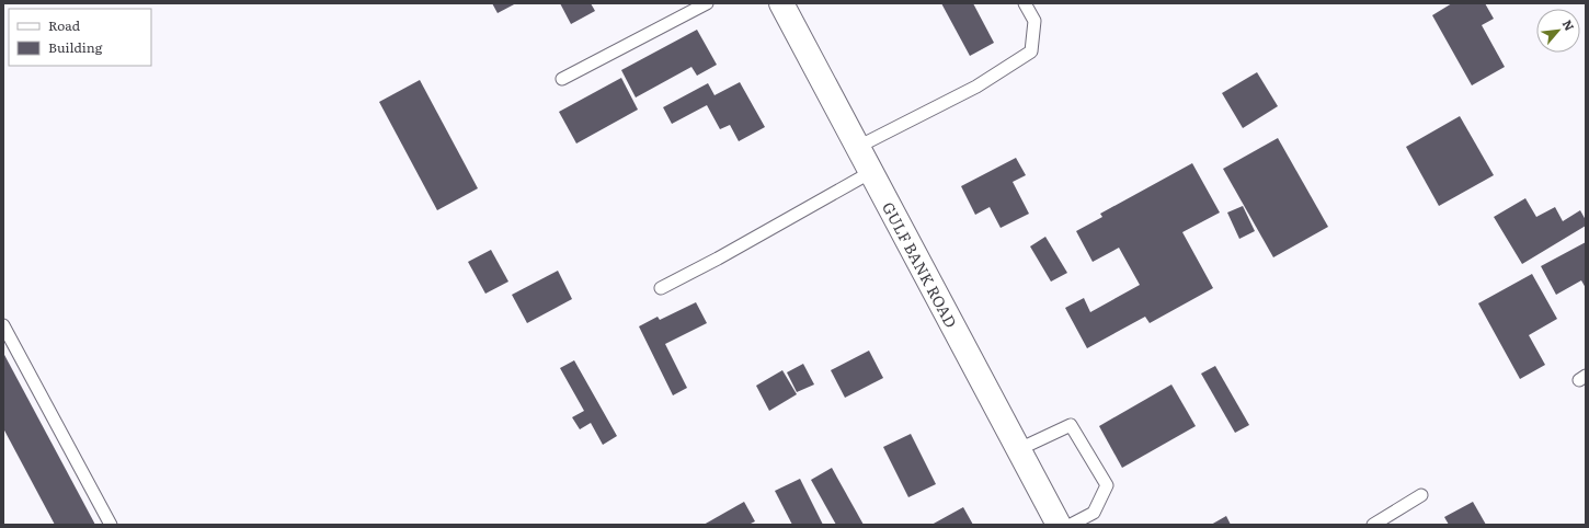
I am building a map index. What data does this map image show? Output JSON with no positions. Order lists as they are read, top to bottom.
{
  "streets": {
    "main road": ["GULF BANK ROAD"]
  },
  "legend": ["Road", "Building"],
  "north": "top right"
}
